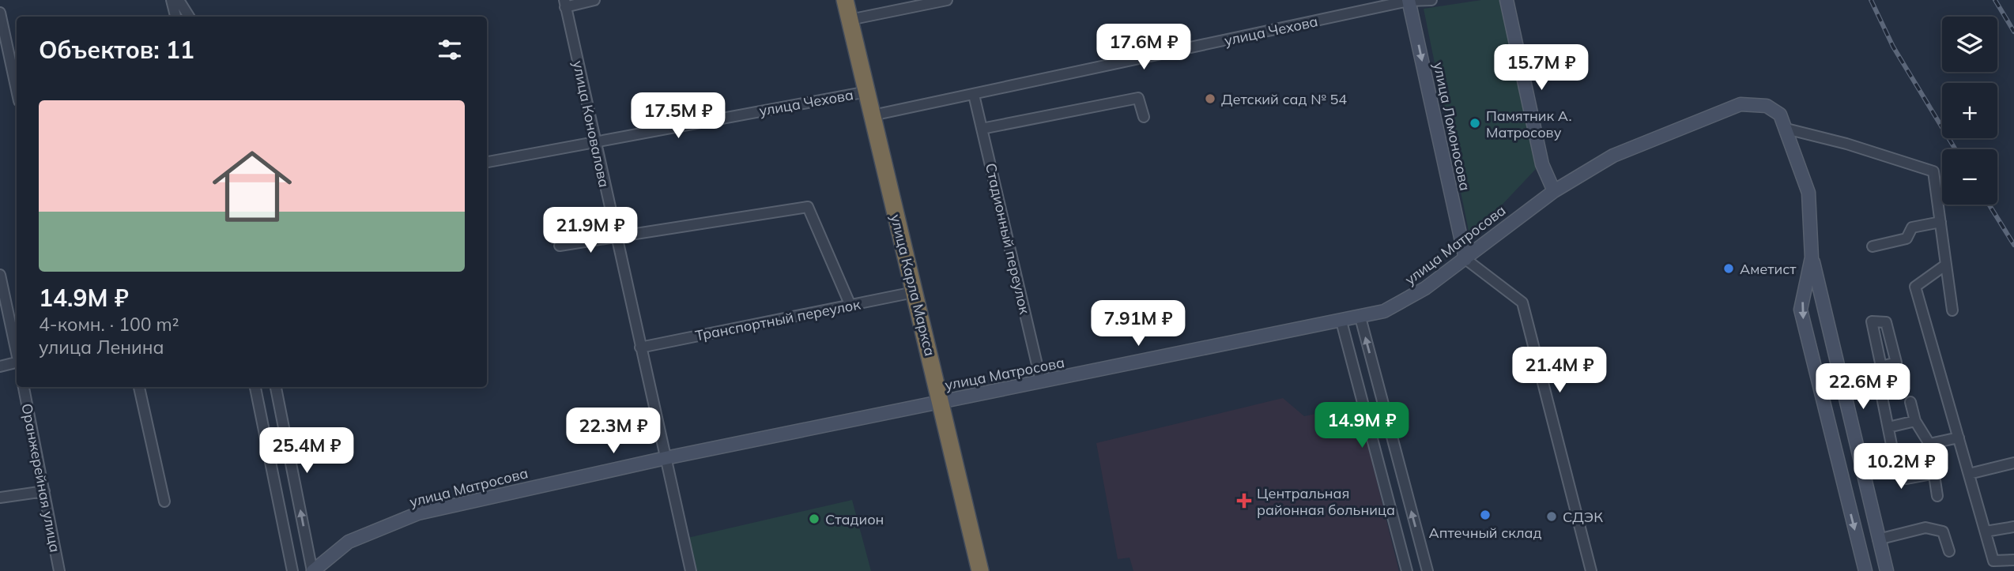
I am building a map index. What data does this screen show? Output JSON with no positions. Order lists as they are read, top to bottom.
{
  "streets": {
    "highway": ["улица Карла Маркса"],
    "street": [
      "улица Чехова",
      "улица Коновалова",
      "улица Ломоносова",
      "Стадионный переулок",
      "улица Матросова",
      "Транспортный переулок",
      "Оранжерейная улица"
    ]
  },
  "crossings": [
    ["улица Чехова", "улица Коновалова"],
    ["улица Чехова", "улица Ломоносова"],
    ["улица Чехова", "Стадионный переулок"],
    ["улица Чехова", "улица Карла Маркса"],
    ["улица Коновалова", "улица Матросова"],
    ["улица Коновалова", "Транспортный переулок"],
    ["улица Ломоносова", "улица Матросова"],
    ["Стадионный переулок", "улица Матросова"],
    ["улица Матросова", "улица Карла Маркса"],
    ["улица Карла Маркса", "Транспортный переулок"]
  ],
  "places": {
    "other": [
      "Детский сад № 54",
      "Памятник А. Матросову",
      "Аметист",
      "Аптечный склад",
      "СДЭК",
      "Стадион"
    ],
    "health": ["Центральная районная больница"]
  },
  "page": {
    "map_buttons": ["+", "−"],
    "heading": "Объектов: 11",
    "price": [
      "17.6M ₽",
      "15.7M ₽",
      "17.5M ₽",
      "21.9M ₽",
      "7.91M ₽",
      "21.4M ₽",
      "22.6M ₽",
      "14.9M ₽",
      "22.3M ₽",
      "25.4M ₽",
      "10.2M ₽"
    ],
    "list": [
      {
        "name": "14.9M ₽",
        "note": "4-комн. · 100 m² · улица Ленина"
      }
    ]
  }
}
